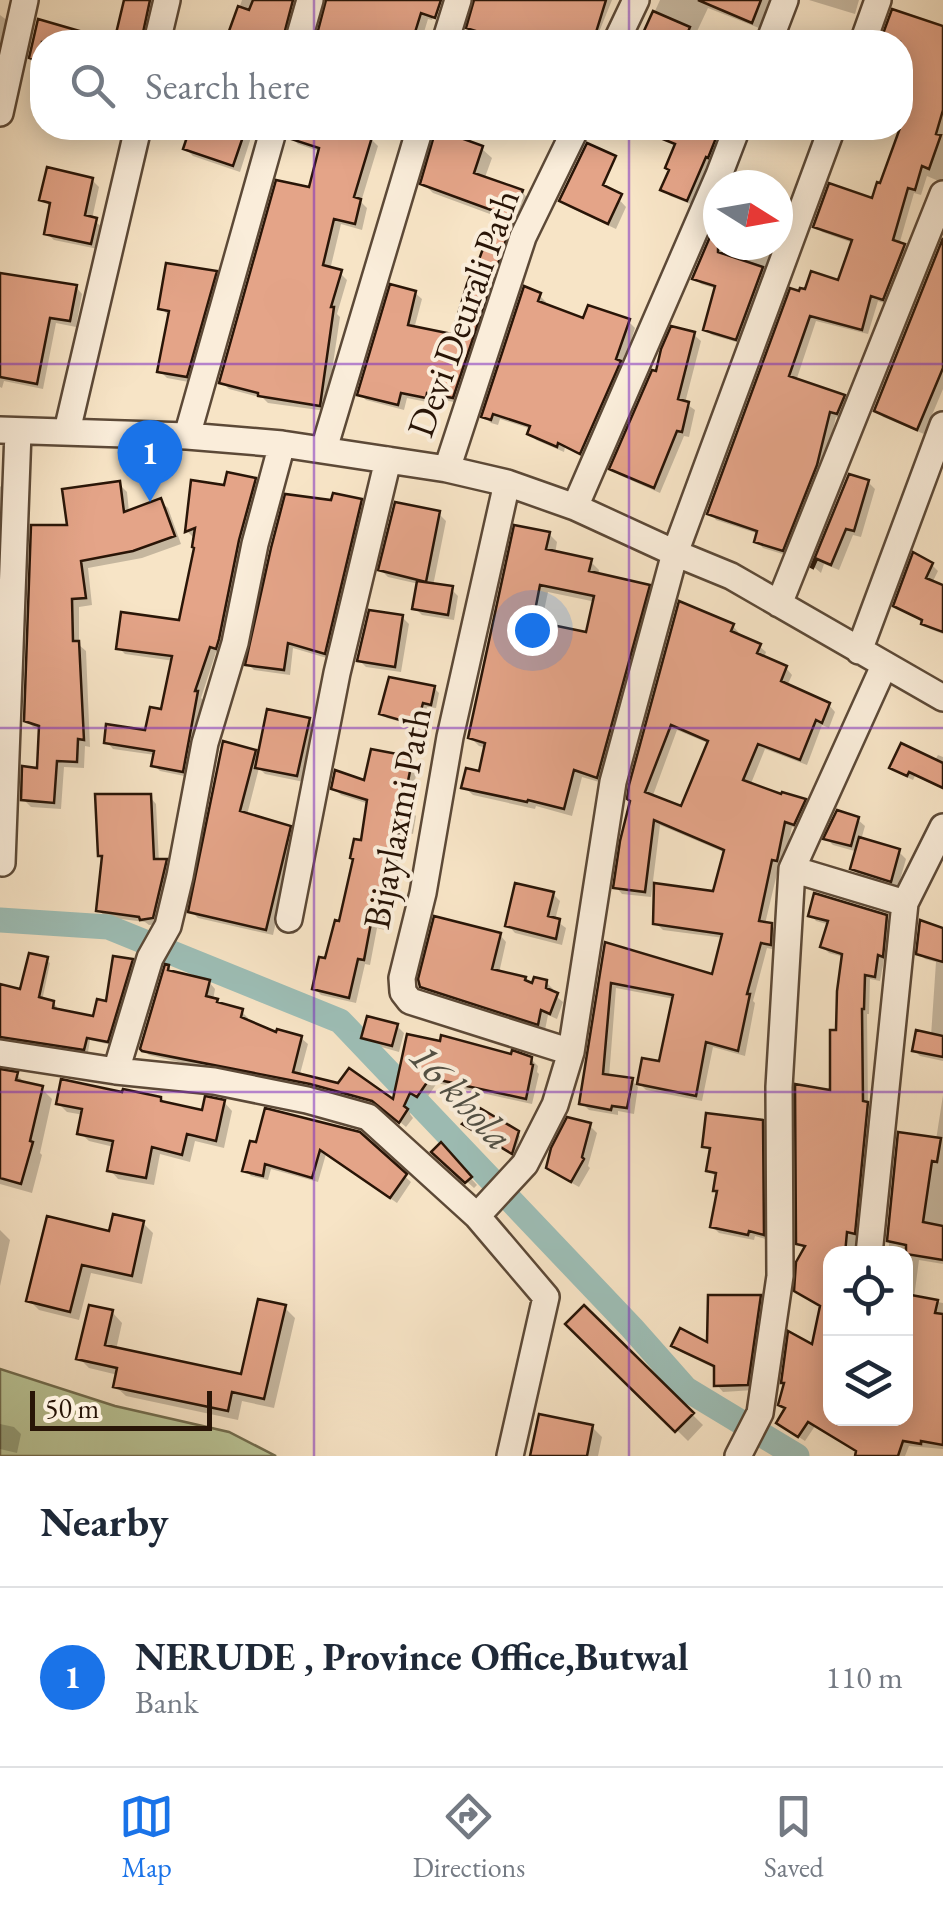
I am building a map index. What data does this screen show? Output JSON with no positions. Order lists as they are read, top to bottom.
{
  "streets": {
    "street": ["Devi Deurali Path", "Bijaylaxmi Path"]
  },
  "water": ["16 khola"],
  "scale_bar": "50 m",
  "north": "right",
  "page": {
    "search": "Search here",
    "pins": "1",
    "scale": "50 m",
    "heading": "Nearby",
    "list": [
      {
        "mark": "1",
        "name": "NERUDE , Province Office,Butwal",
        "note": "Bank",
        "value": "110 m"
      }
    ],
    "nav": ["Map", "Directions", "Saved"]
  }
}
